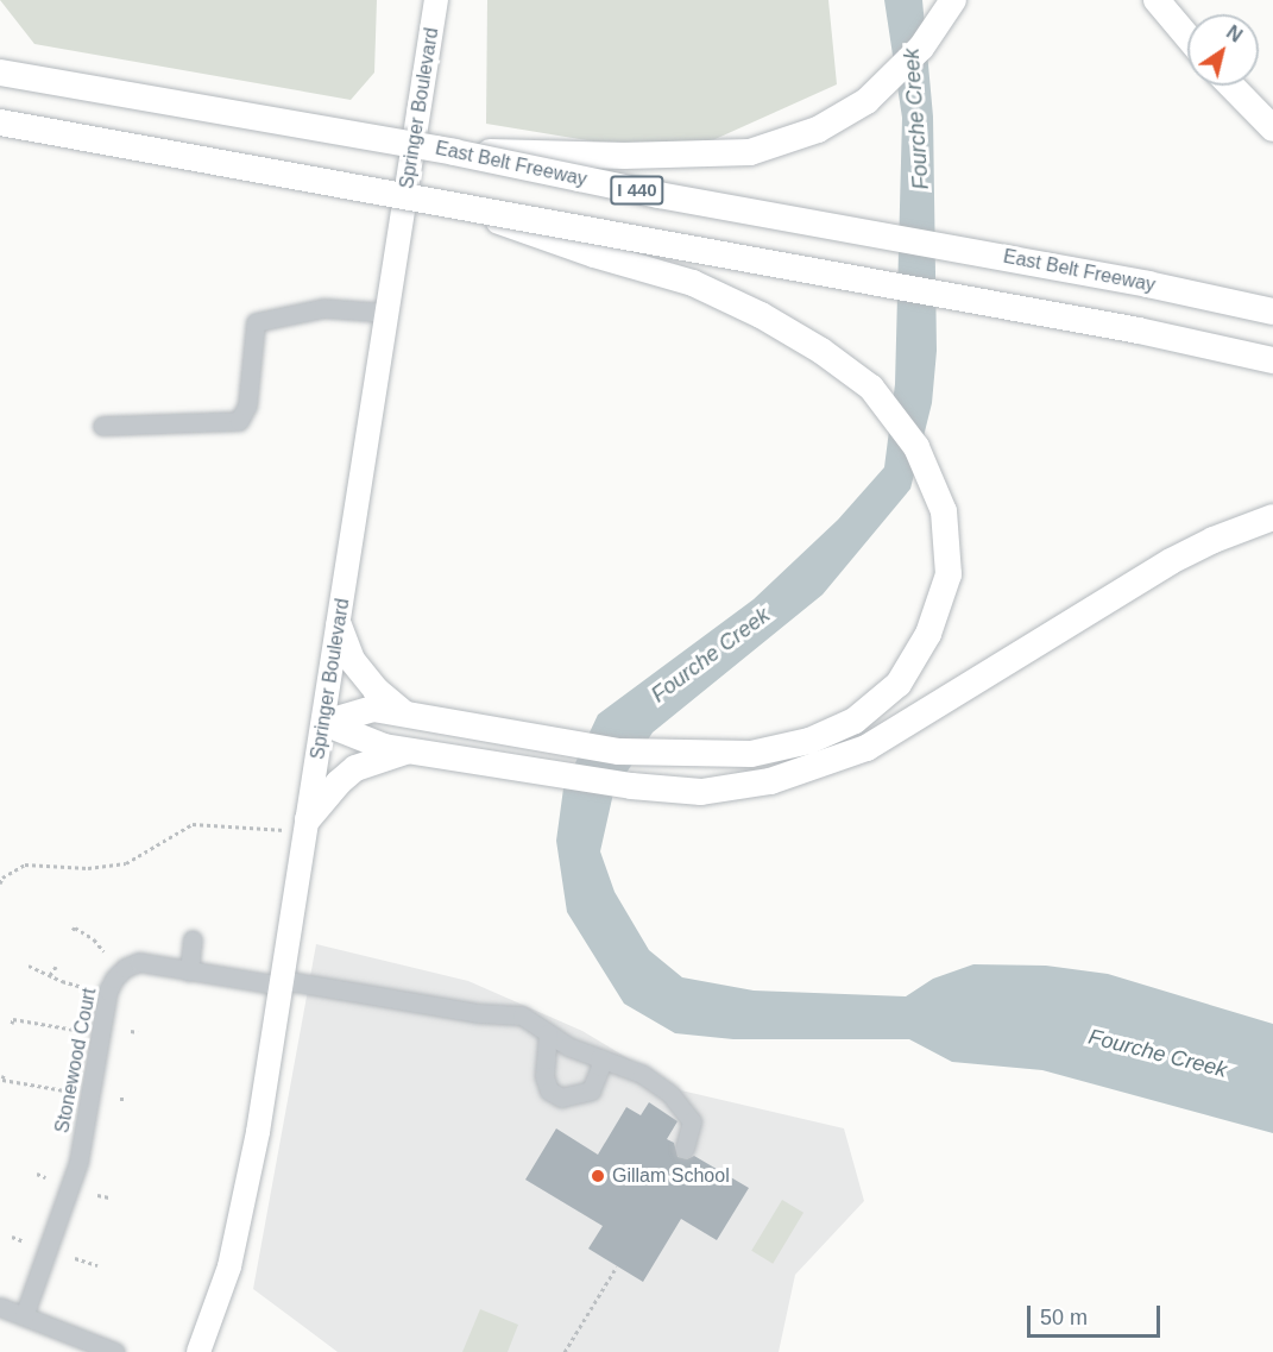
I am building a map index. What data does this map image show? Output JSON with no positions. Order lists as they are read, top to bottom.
{
  "streets": {
    "highway": ["East Belt Freeway", "I 440"],
    "main road": ["Springer Boulevard"],
    "street": ["Stonewood Court"]
  },
  "crossings": [
    ["Springer Boulevard", "Stonewood Court"]
  ],
  "water": ["Fourche Creek"],
  "places": ["Gillam School"],
  "scale_bar": "50 m",
  "north": "top right"
}
